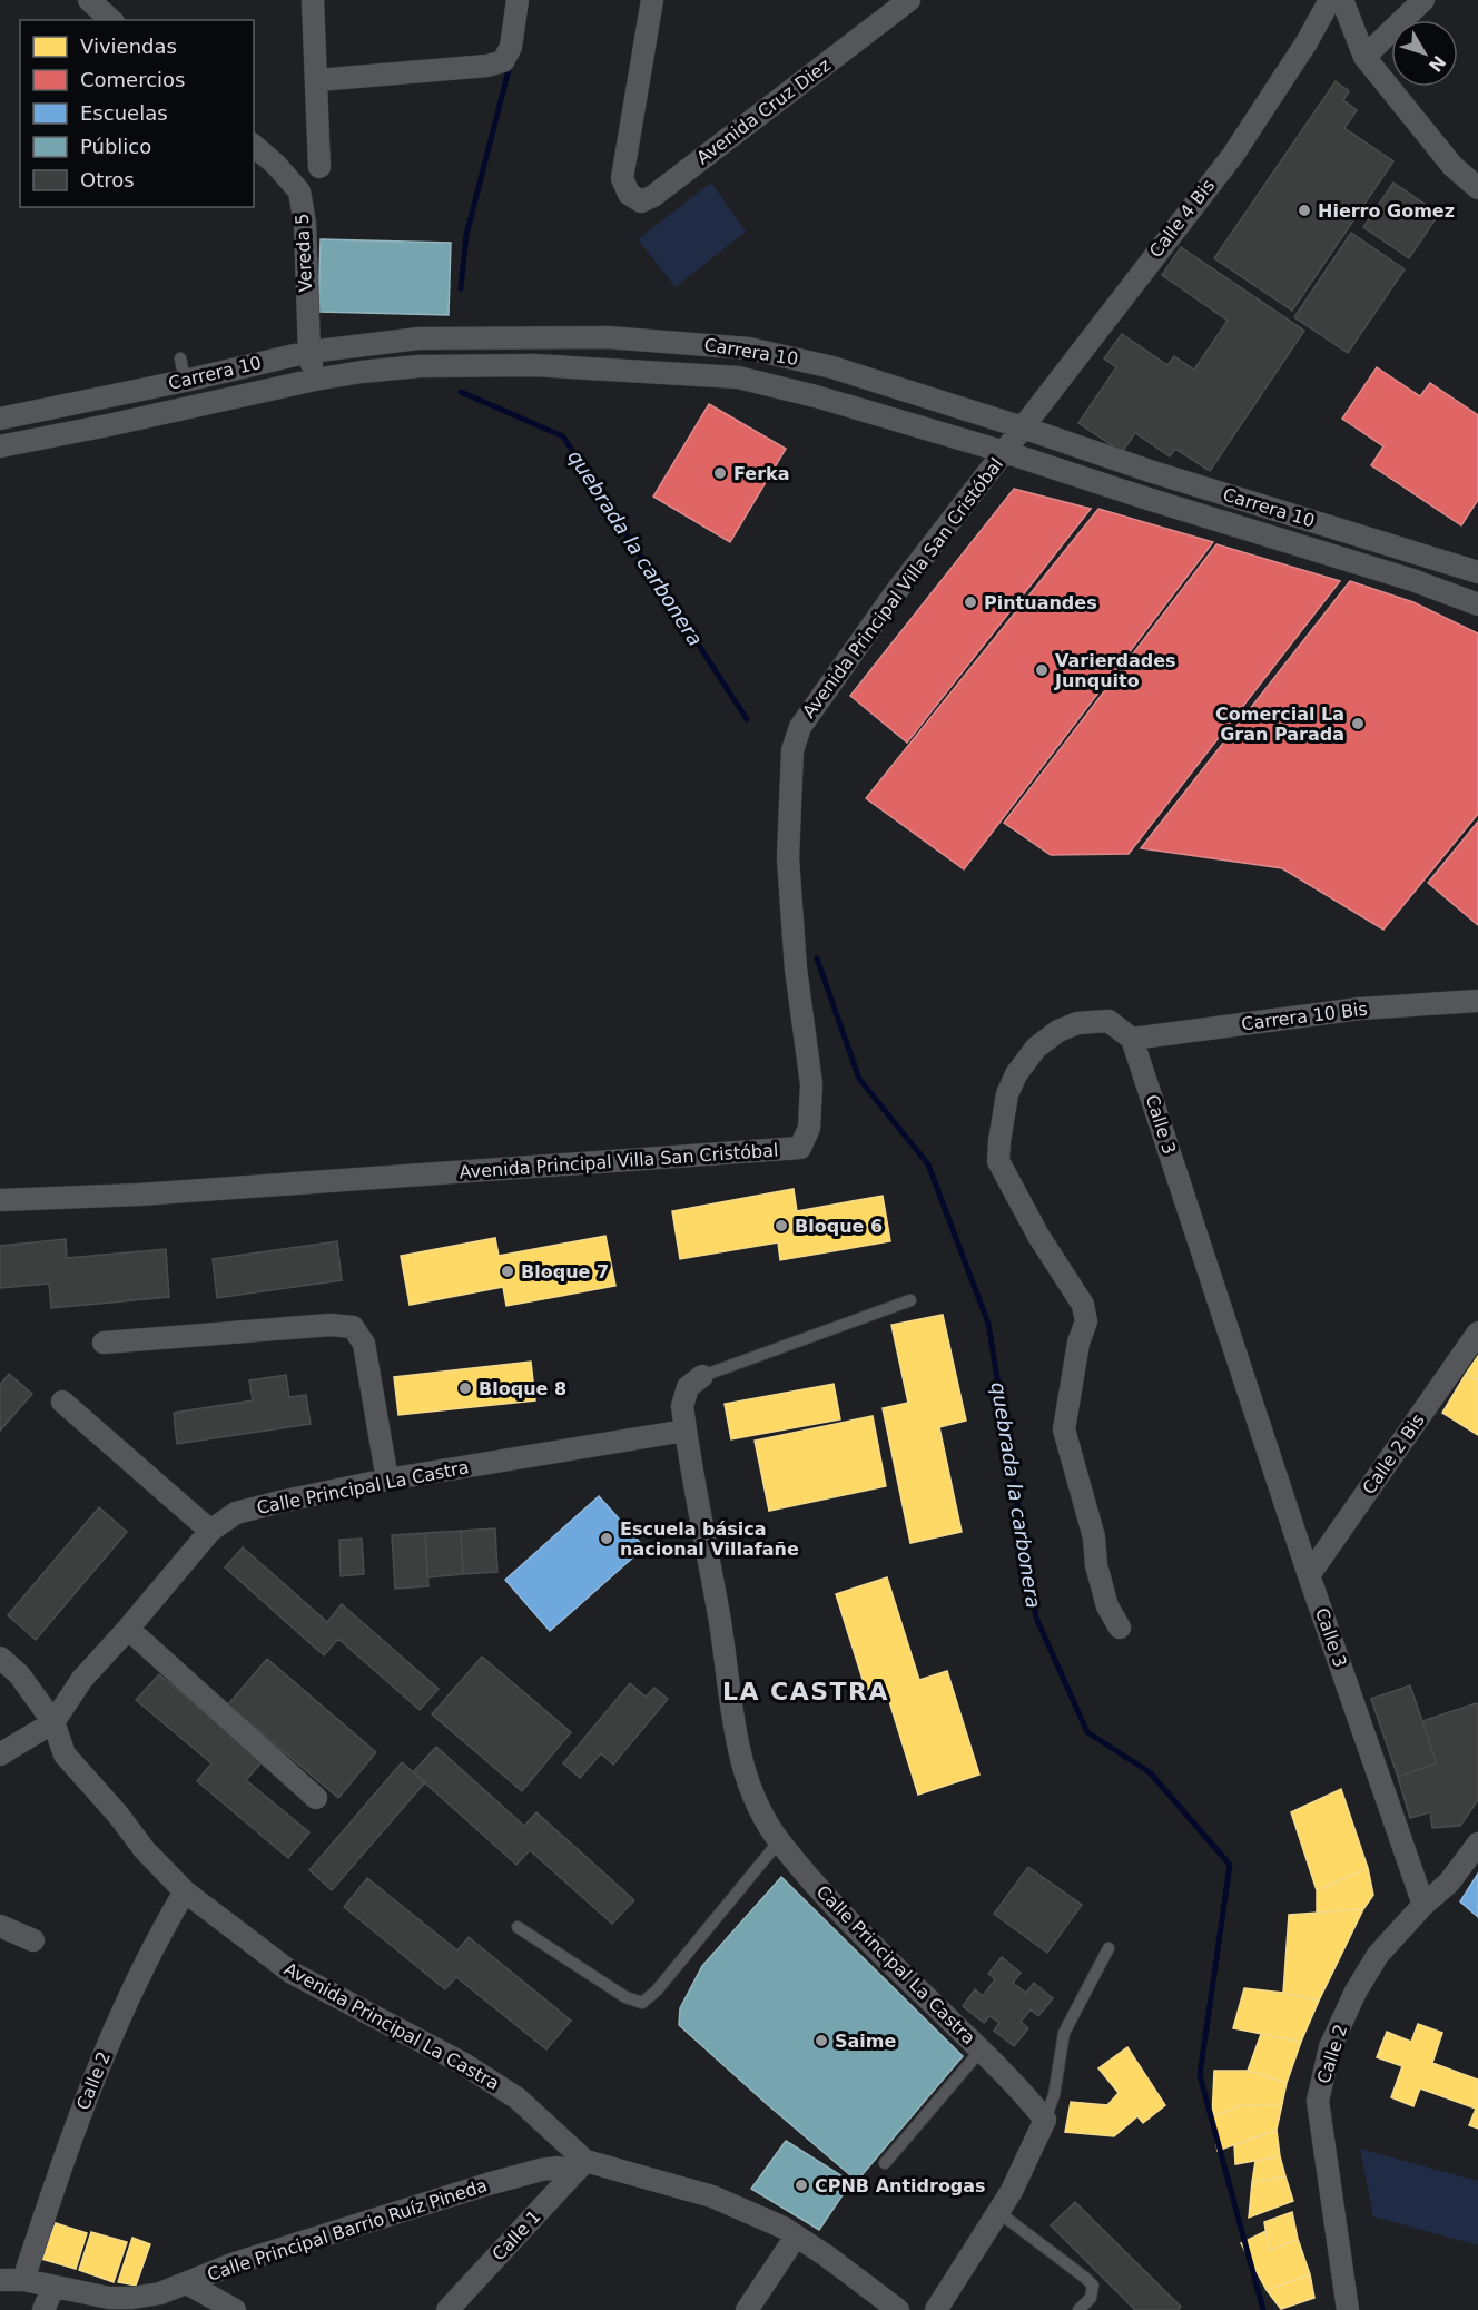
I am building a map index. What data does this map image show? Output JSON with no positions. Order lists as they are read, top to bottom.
{
  "streets": {
    "street": [
      "Avenida Cruz Diez",
      "Calle 4 Bis",
      "Vereda 5",
      "Carrera 10",
      "Avenida Principal Villa San Cristóbal",
      "Carrera 10 Bis",
      "Calle 3",
      "Calle 2 Bis",
      "Calle Principal La Castra",
      "Avenida Principal La Castra",
      "Calle 2",
      "Calle Principal Barrio Ruíz Pineda",
      "Calle 1"
    ]
  },
  "crossings": [
    ["Calle 4 Bis", "Carrera 10"],
    ["Calle 4 Bis", "Avenida Principal Villa San Cristóbal"],
    ["Vereda 5", "Carrera 10"],
    ["Carrera 10", "Avenida Principal Villa San Cristóbal"],
    ["Carrera 10 Bis", "Calle 3"],
    ["Calle 3", "Calle 2 Bis"],
    ["Calle 3", "Calle 2"],
    ["Calle Principal La Castra", "Avenida Principal La Castra"],
    ["Avenida Principal La Castra", "Calle 2"],
    ["Avenida Principal La Castra", "Calle Principal Barrio Ruíz Pineda"],
    ["Avenida Principal La Castra", "Calle 1"],
    ["Calle 2", "Calle Principal Barrio Ruíz Pineda"],
    ["Calle Principal Barrio Ruíz Pineda", "Calle 1"]
  ],
  "districts": ["LA CASTRA"],
  "water": ["quebrada la carbonera"],
  "places": [
    "Hierro Gomez",
    "Ferka",
    "Pintuandes",
    "Varierdades Junquito",
    "Comercial La Gran Parada",
    "Bloque 6",
    "Bloque 7",
    "Bloque 8",
    "Escuela básica nacional Villafañe",
    "Saime",
    "CPNB Antidrogas"
  ],
  "legend": [
    "Viviendas",
    "Comercios",
    "Escuelas",
    "Público",
    "Otros"
  ],
  "north": "bottom right"
}
